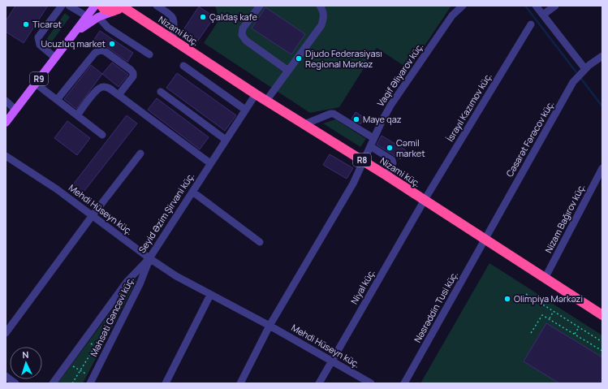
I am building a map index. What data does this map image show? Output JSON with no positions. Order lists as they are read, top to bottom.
{
  "streets": {
    "highway": ["Nizami küç.", "R8"],
    "main road": ["R9"],
    "street": [
      "Vaqif Əliyarov küç.",
      "İsrayıl Kazımov küç.",
      "Cəsarət Fərəcov küç.",
      "Mehdi Hüseyn küç.",
      "Seyid Əzim Şirvani küç.",
      "Nizam Bağırov küç.",
      "Niyal küç.",
      "Nəsrəddin Tusi küç.",
      "Məhsəti Gəncəvi küç."
    ]
  },
  "crossings": [
    ["Nizami küç.", "Vaqif Əliyarov küç."],
    ["Nizami küç.", "İsrayıl Kazımov küç."],
    ["Nizami küç.", "Cəsarət Fərəcov küç."],
    ["Nizami küç.", "Seyid Əzim Şirvani küç."],
    ["Nizami küç.", "Nizam Bağırov küç."],
    ["Nizami küç.", "Niyal küç."],
    ["Nizami küç.", "Nəsrəddin Tusi küç."],
    ["İsrayıl Kazımov küç.", "Niyal küç."],
    ["Cəsarət Fərəcov küç.", "Nəsrəddin Tusi küç."],
    ["Mehdi Hüseyn küç.", "Seyid Əzim Şirvani küç."],
    ["Mehdi Hüseyn küç.", "Niyal küç."],
    ["Mehdi Hüseyn küç.", "Məhsəti Gəncəvi küç."],
    ["Seyid Əzim Şirvani küç.", "Məhsəti Gəncəvi küç."]
  ],
  "places": [
    "Çaldaş kafe",
    "Ticarət",
    "Ucuzluq market",
    "Djudo Federasiyası Regional Mərkəz",
    "Maye qaz",
    "Cəmil market",
    "Olimpiya Mərkəzi"
  ],
  "north": "top"
}
